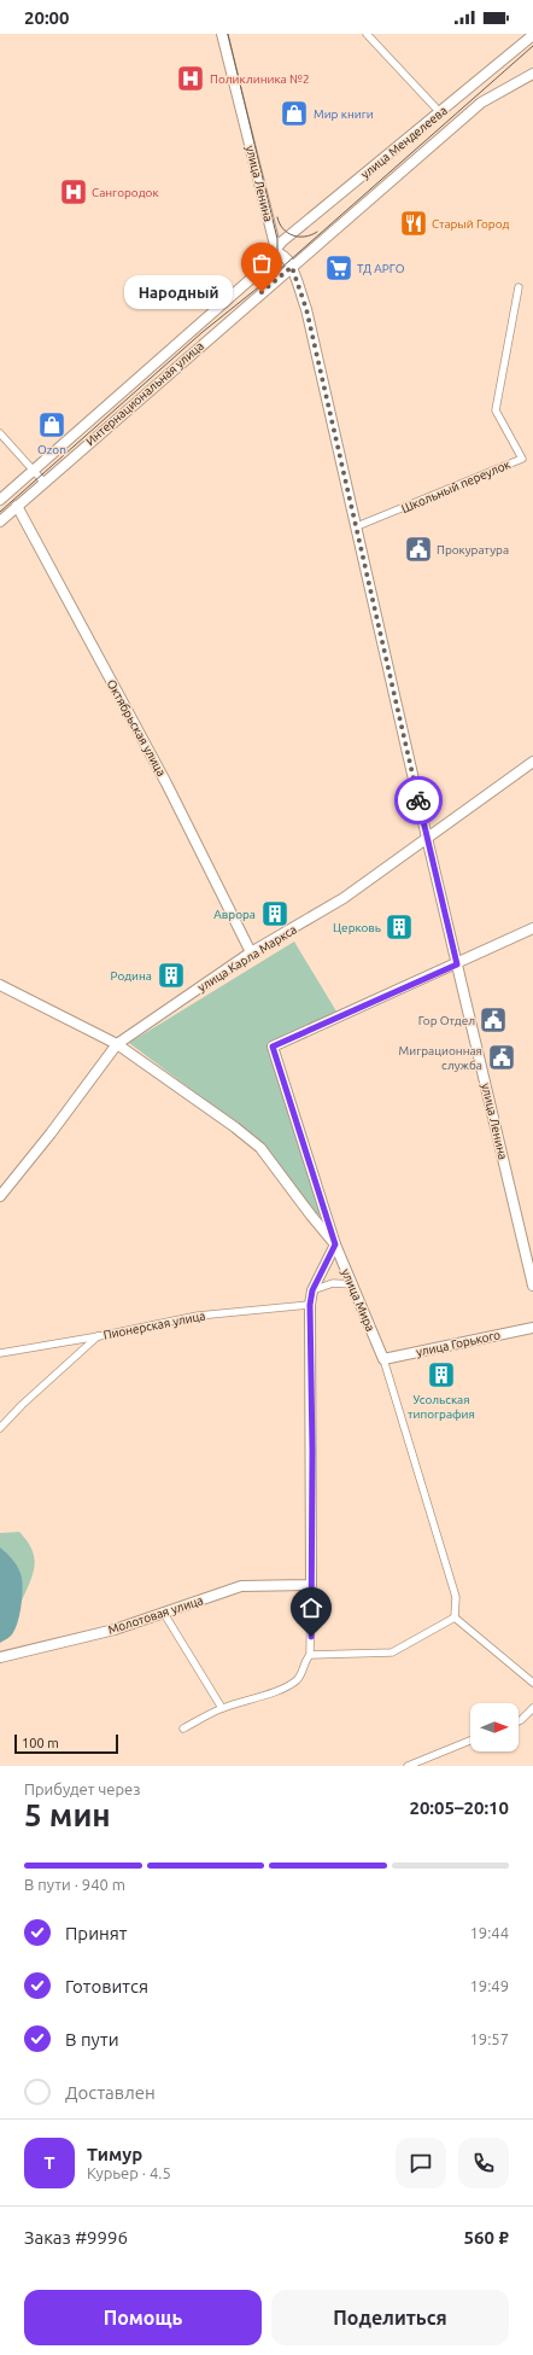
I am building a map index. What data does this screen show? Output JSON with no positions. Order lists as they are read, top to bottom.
{
  "streets": {
    "street": [
      "улица Менделеева",
      "улица Ленина",
      "Интернациональная улица",
      "Школьный переулок",
      "Октябрьская улица",
      "улица Карла Маркса",
      "улица Мира",
      "Пионерская улица",
      "улица Горького",
      "Молотовая улица"
    ]
  },
  "crossings": [
    ["улица Менделеева", "улица Ленина"],
    ["улица Менделеева", "Интернациональная улица"],
    ["улица Ленина", "Интернациональная улица"],
    ["улица Ленина", "Школьный переулок"],
    ["улица Ленина", "улица Карла Маркса"],
    ["улица Ленина", "улица Мира"],
    ["Интернациональная улица", "Октябрьская улица"],
    ["Октябрьская улица", "улица Карла Маркса"],
    ["улица Мира", "улица Горького"]
  ],
  "places": {
    "hospital": ["Поликлиника №2", "Сангородок"],
    "shop": ["Мир книги", "Ozon"],
    "restaurant": ["Старый Город"],
    "supermarket": ["ТД АРГО"],
    "other": ["Народный"],
    "public building": ["Прокуратура", "Гор Отдел", "Миграционная служба"],
    "building": [
      "Аврора",
      "Церковь",
      "Родина",
      "Усольская типография"
    ]
  },
  "scale_bar": "100 m",
  "north": "right",
  "page": {
    "status": "20:00",
    "bubble": "Народный",
    "scale": "100 m",
    "heading": ["5 мин", "Прибудет через", "20:05–20:10"],
    "panel": [
      "Тимур",
      "Курьер · 4.5",
      "Заказ #9996",
      "560 ₽"
    ],
    "bar": "В пути · 940 m",
    "list": [
      ["Принят", "19:44"],
      ["Готовится", "19:49"],
      ["В пути", "19:57"],
      "Доставлен"
    ],
    "round": "Т",
    "buttons": ["Помощь", "Поделиться"]
  }
}
